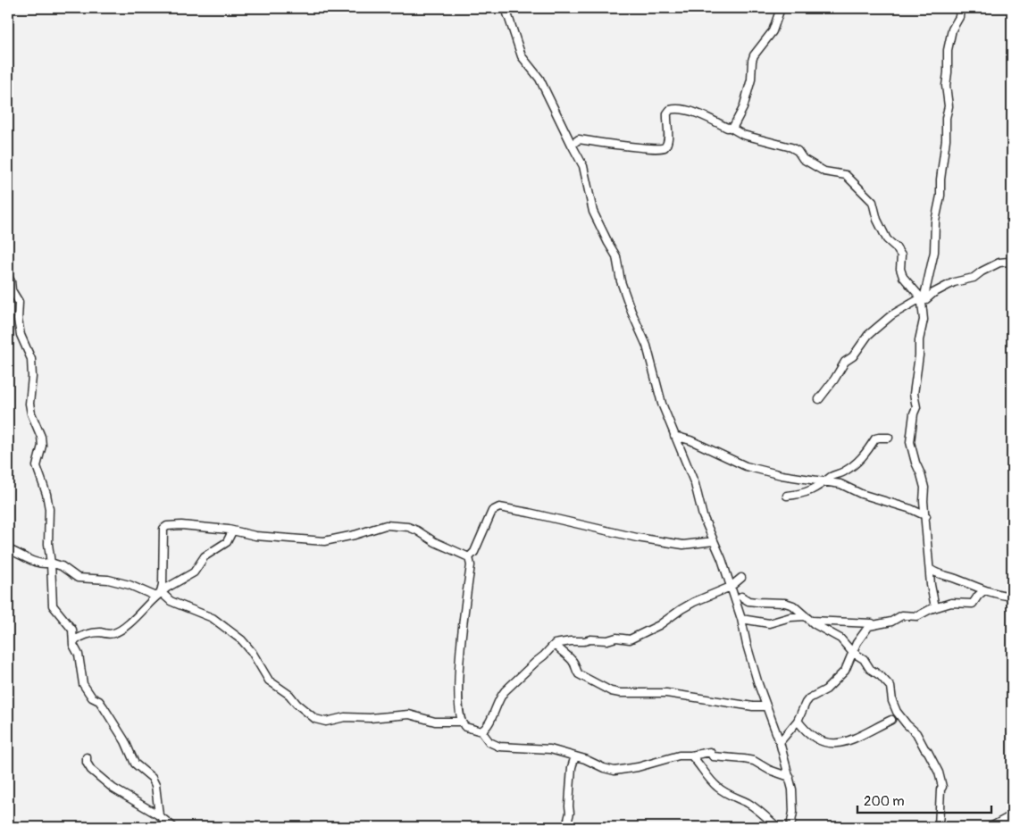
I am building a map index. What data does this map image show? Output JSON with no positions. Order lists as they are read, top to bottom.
{
  "scale_bar": "200 m"
}
